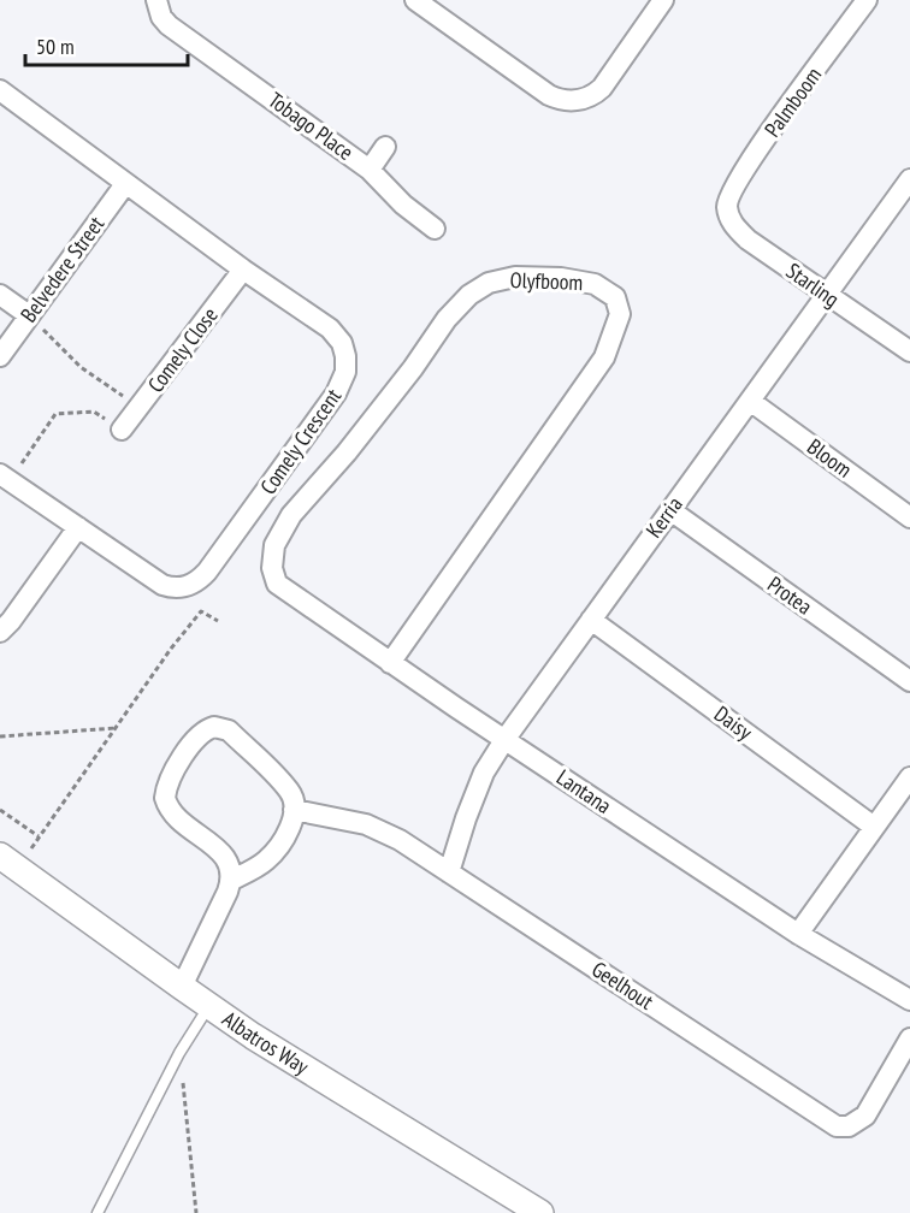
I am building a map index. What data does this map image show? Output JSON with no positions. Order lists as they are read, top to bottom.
{
  "streets": {
    "street": [
      "Palmboom",
      "Tobago Place",
      "Belvedere Street",
      "Olyfboom",
      "Starling",
      "Comely Close",
      "Comely Crescent",
      "Bloom",
      "Kerria",
      "Protea",
      "Daisy",
      "Lantana",
      "Geelhout",
      "Albatros Way"
    ]
  },
  "crossings": [
    ["Palmboom", "Starling"],
    ["Belvedere Street", "Comely Crescent"],
    ["Olyfboom", "Lantana"],
    ["Starling", "Kerria"],
    ["Comely Close", "Comely Crescent"],
    ["Bloom", "Kerria"],
    ["Kerria", "Protea"],
    ["Kerria", "Daisy"],
    ["Kerria", "Lantana"],
    ["Kerria", "Geelhout"]
  ],
  "scale_bar": "50 m"
}
